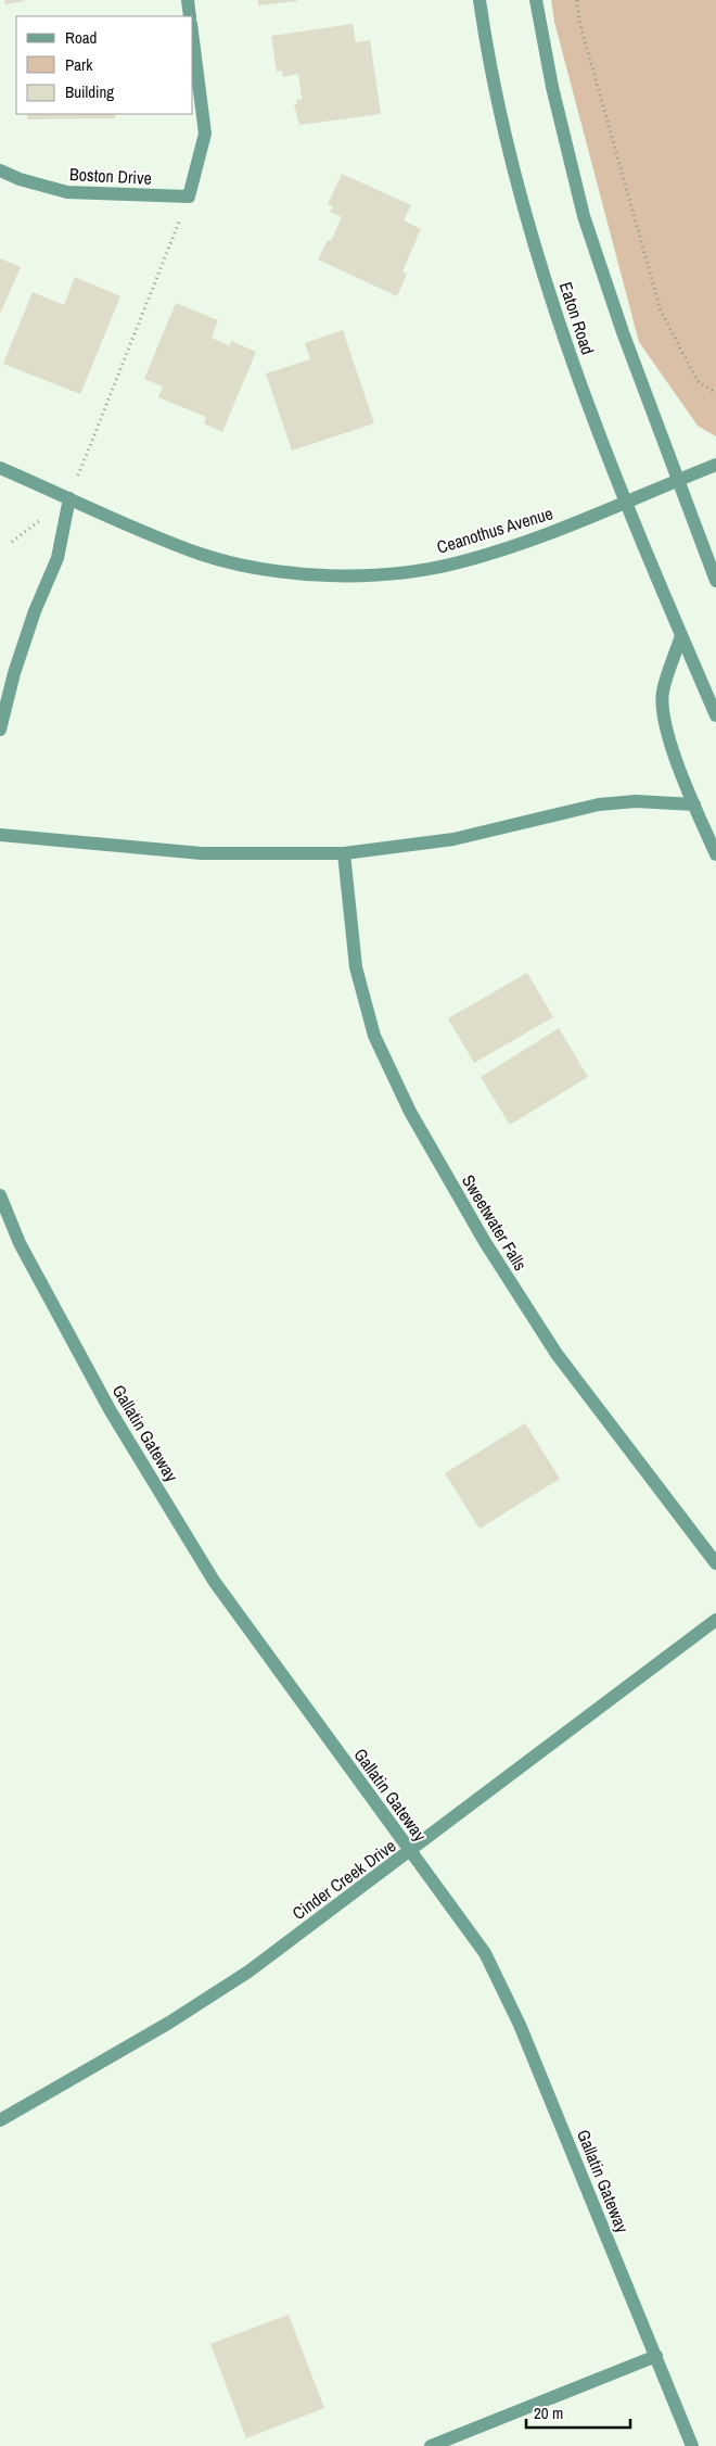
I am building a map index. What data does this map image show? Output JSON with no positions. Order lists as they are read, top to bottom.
{
  "streets": {
    "street": [
      "Boston Drive",
      "Eaton Road",
      "Ceanothus Avenue",
      "Sweetwater Falls",
      "Gallatin Gateway",
      "Cinder Creek Drive"
    ]
  },
  "crossings": [
    ["Eaton Road", "Ceanothus Avenue"],
    ["Gallatin Gateway", "Cinder Creek Drive"]
  ],
  "legend": ["Road", "Park", "Building"],
  "scale_bar": "20 m"
}
